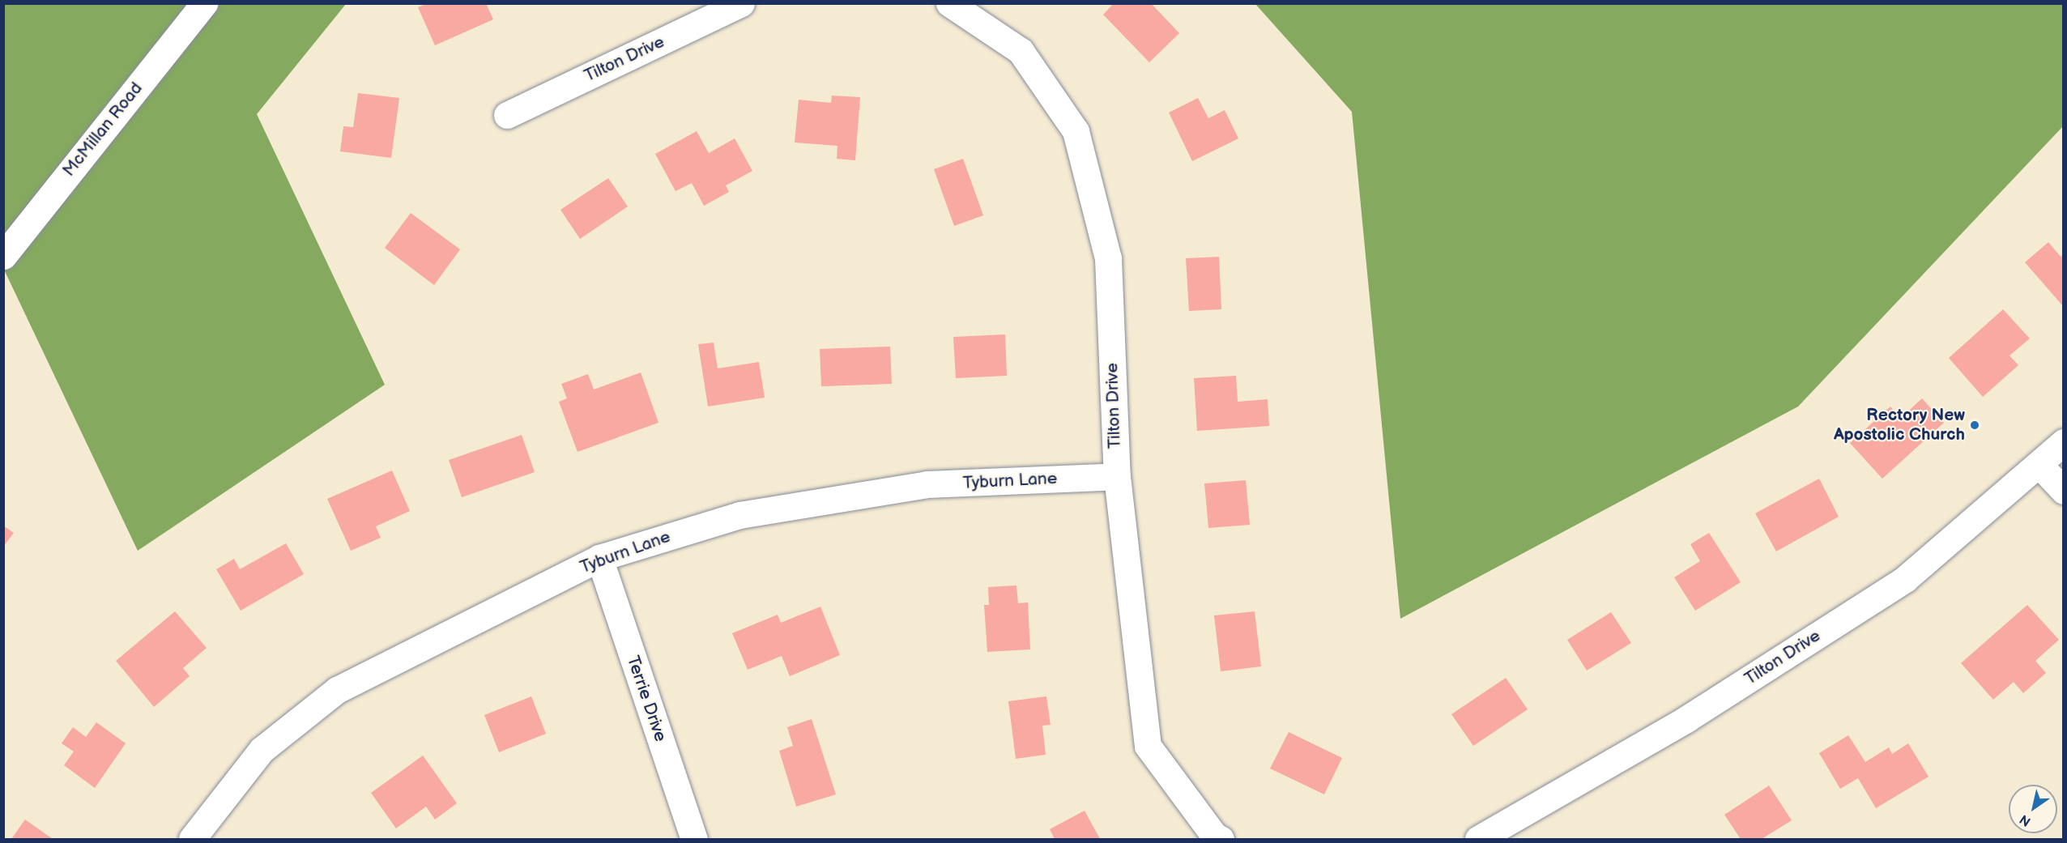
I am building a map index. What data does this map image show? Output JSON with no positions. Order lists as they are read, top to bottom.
{
  "streets": {
    "street": [
      "Tilton Drive",
      "McMillan Road",
      "Tyburn Lane",
      "Terrie Drive"
    ]
  },
  "crossings": [
    ["Tilton Drive", "Tyburn Lane"],
    ["Tyburn Lane", "Terrie Drive"]
  ],
  "places": ["Rectory New Apostolic Church"],
  "north": "bottom left"
}
